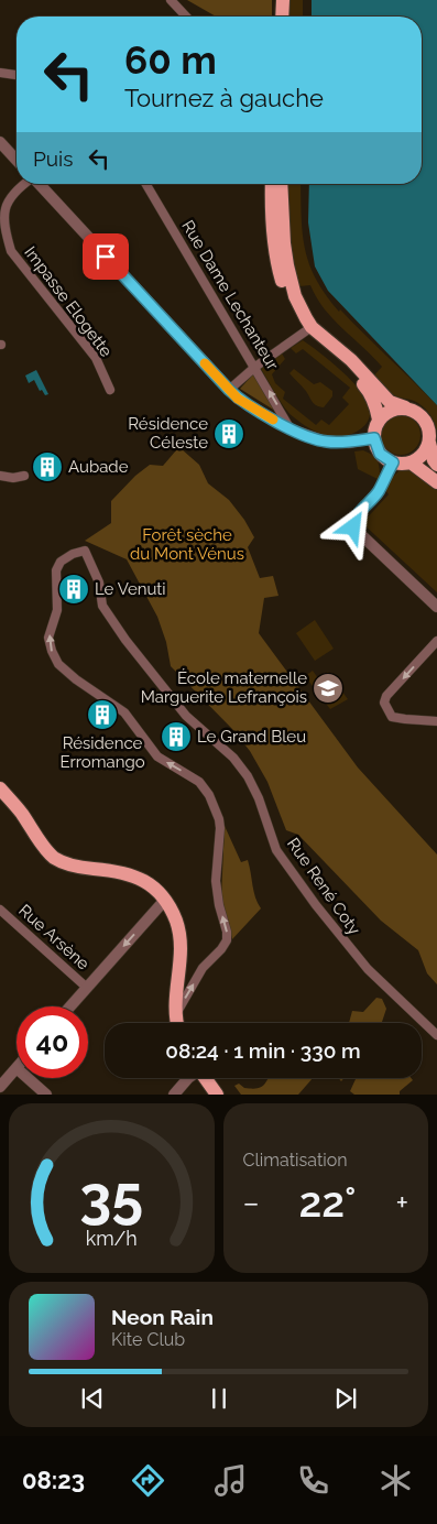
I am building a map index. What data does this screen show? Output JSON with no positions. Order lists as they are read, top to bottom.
{
  "streets": {
    "street": [
      "Rue Dame Lechanteur",
      "Impasse Elogette",
      "Rue René Coty",
      "Rue Arsène"
    ]
  },
  "parks": ["Forêt sèche du Mont Vénus"],
  "places": {
    "building": [
      "Résidence Céleste",
      "Aubade",
      "Le Venuti",
      "Résidence Erromango",
      "Le Grand Bleu"
    ],
    "school or university": ["École maternelle Marguerite Lefrançois"]
  },
  "page": {
    "turn": ["60 m", "Tournez à gauche"],
    "then": "Puis",
    "limit": "40",
    "trip": "08:24 · 1 min · 330 m",
    "tile": "Climatisation",
    "heat": ["−", "22°", "+"],
    "song": ["Neon Rain", "Kite Club"],
    "tabs": "08:23",
    "gauge": ["35", "km/h"]
  }
}
